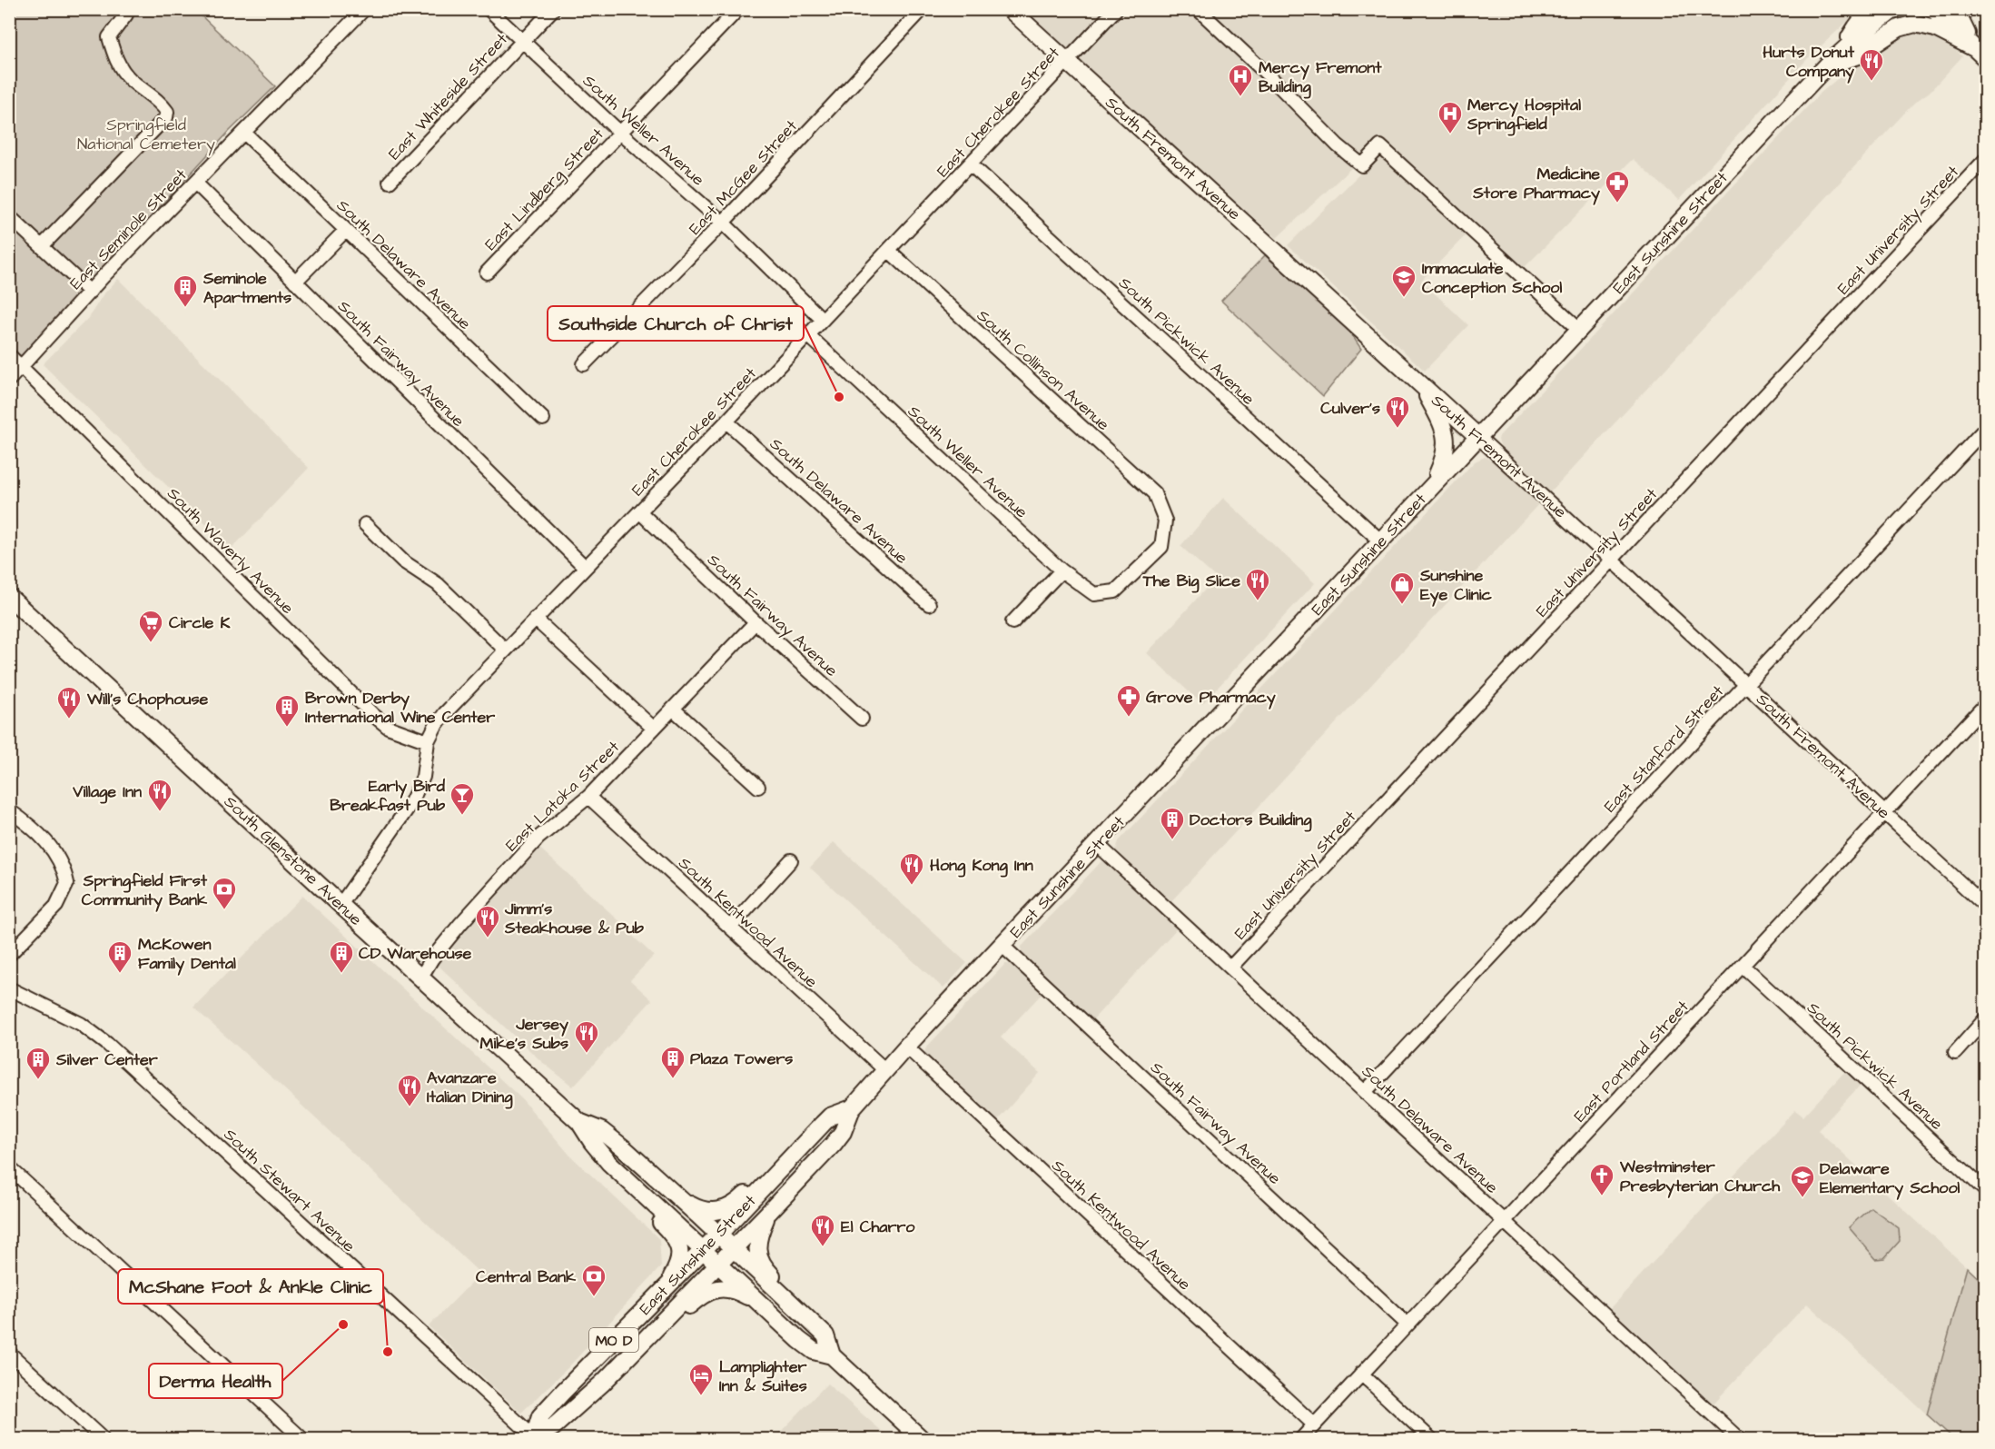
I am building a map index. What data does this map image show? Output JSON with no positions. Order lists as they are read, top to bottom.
{
  "streets": {
    "main road": [
      "South Fremont Avenue",
      "East Sunshine Street",
      "South Glenstone Avenue",
      "MO D"
    ],
    "street": [
      "East Whiteside Street",
      "East Cherokee Street",
      "South Weller Avenue",
      "East McGee Street",
      "East Lindberg Street",
      "East Seminole Street",
      "East University Street",
      "South Delaware Avenue",
      "South Pickwick Avenue",
      "South Fairway Avenue",
      "South Collinson Avenue",
      "South Waverly Avenue",
      "East Stanford Street",
      "East Latoka Street",
      "South Kentwood Avenue",
      "East Portland Street",
      "South Stewart Avenue"
    ]
  },
  "crossings": [
    ["East Whiteside Street", "South Weller Avenue"],
    ["East Cherokee Street", "South Weller Avenue"],
    ["East Cherokee Street", "South Fremont Avenue"],
    ["East Cherokee Street", "South Delaware Avenue"],
    ["East Cherokee Street", "South Pickwick Avenue"],
    ["East Cherokee Street", "South Fairway Avenue"],
    ["East Cherokee Street", "South Collinson Avenue"],
    ["East Cherokee Street", "South Waverly Avenue"],
    ["East Cherokee Street", "South Glenstone Avenue"],
    ["South Weller Avenue", "East McGee Street"],
    ["South Weller Avenue", "East Lindberg Street"],
    ["South Weller Avenue", "South Collinson Avenue"],
    ["South Fremont Avenue", "East University Street"],
    ["South Fremont Avenue", "East Sunshine Street"],
    ["South Fremont Avenue", "East Stanford Street"],
    ["South Fremont Avenue", "East Portland Street"],
    ["East Seminole Street", "South Delaware Avenue"],
    ["East Seminole Street", "South Fairway Avenue"],
    ["East Seminole Street", "South Waverly Avenue"],
    ["East University Street", "South Delaware Avenue"],
    ["East Sunshine Street", "South Delaware Avenue"],
    ["East Sunshine Street", "South Pickwick Avenue"],
    ["East Sunshine Street", "South Fairway Avenue"],
    ["East Sunshine Street", "South Glenstone Avenue"],
    ["East Sunshine Street", "South Kentwood Avenue"],
    ["East Sunshine Street", "South Stewart Avenue"],
    ["South Delaware Avenue", "East Stanford Street"],
    ["South Delaware Avenue", "East Portland Street"],
    ["South Pickwick Avenue", "East Portland Street"],
    ["South Fairway Avenue", "East Latoka Street"],
    ["South Fairway Avenue", "East Portland Street"],
    ["East Latoka Street", "South Glenstone Avenue"],
    ["East Latoka Street", "South Kentwood Avenue"],
    ["South Kentwood Avenue", "East Portland Street"]
  ],
  "parks": ["Springfield National Cemetery"],
  "places": {
    "restaurant": [
      "Hurts Donut Company",
      "Culver's",
      "The Big Slice",
      "Will's Chophouse",
      "Village Inn",
      "Hong Kong Inn",
      "Jimm's Steakhouse & Pub",
      "Jersey Mike's Subs",
      "Avanzare Italian Dining",
      "El Charro"
    ],
    "hospital": ["Mercy Fremont Building", "Mercy Hospital Springfield"],
    "pharmacy": ["Medicine Store Pharmacy", "Grove Pharmacy"],
    "school or university": ["Immaculate Conception School", "Delaware Elementary School"],
    "building": [
      "Seminole Apartments",
      "Brown Derby International Wine Center",
      "Doctors Building",
      "McKowen Family Dental",
      "CD Warehouse",
      "Plaza Towers",
      "Silver Center"
    ],
    "other": ["Southside Church of Christ", "Derma Health", "McShane Foot & Ankle Clinic"],
    "shop": ["Sunshine Eye Clinic"],
    "supermarket": ["Circle K"],
    "bar": ["Early Bird Breakfast Pub"],
    "bank": ["Springfield First Community Bank", "Central Bank"],
    "church": ["Westminster Presbyterian Church"],
    "hotel": ["Lamplighter Inn & Suites"]
  }
}
